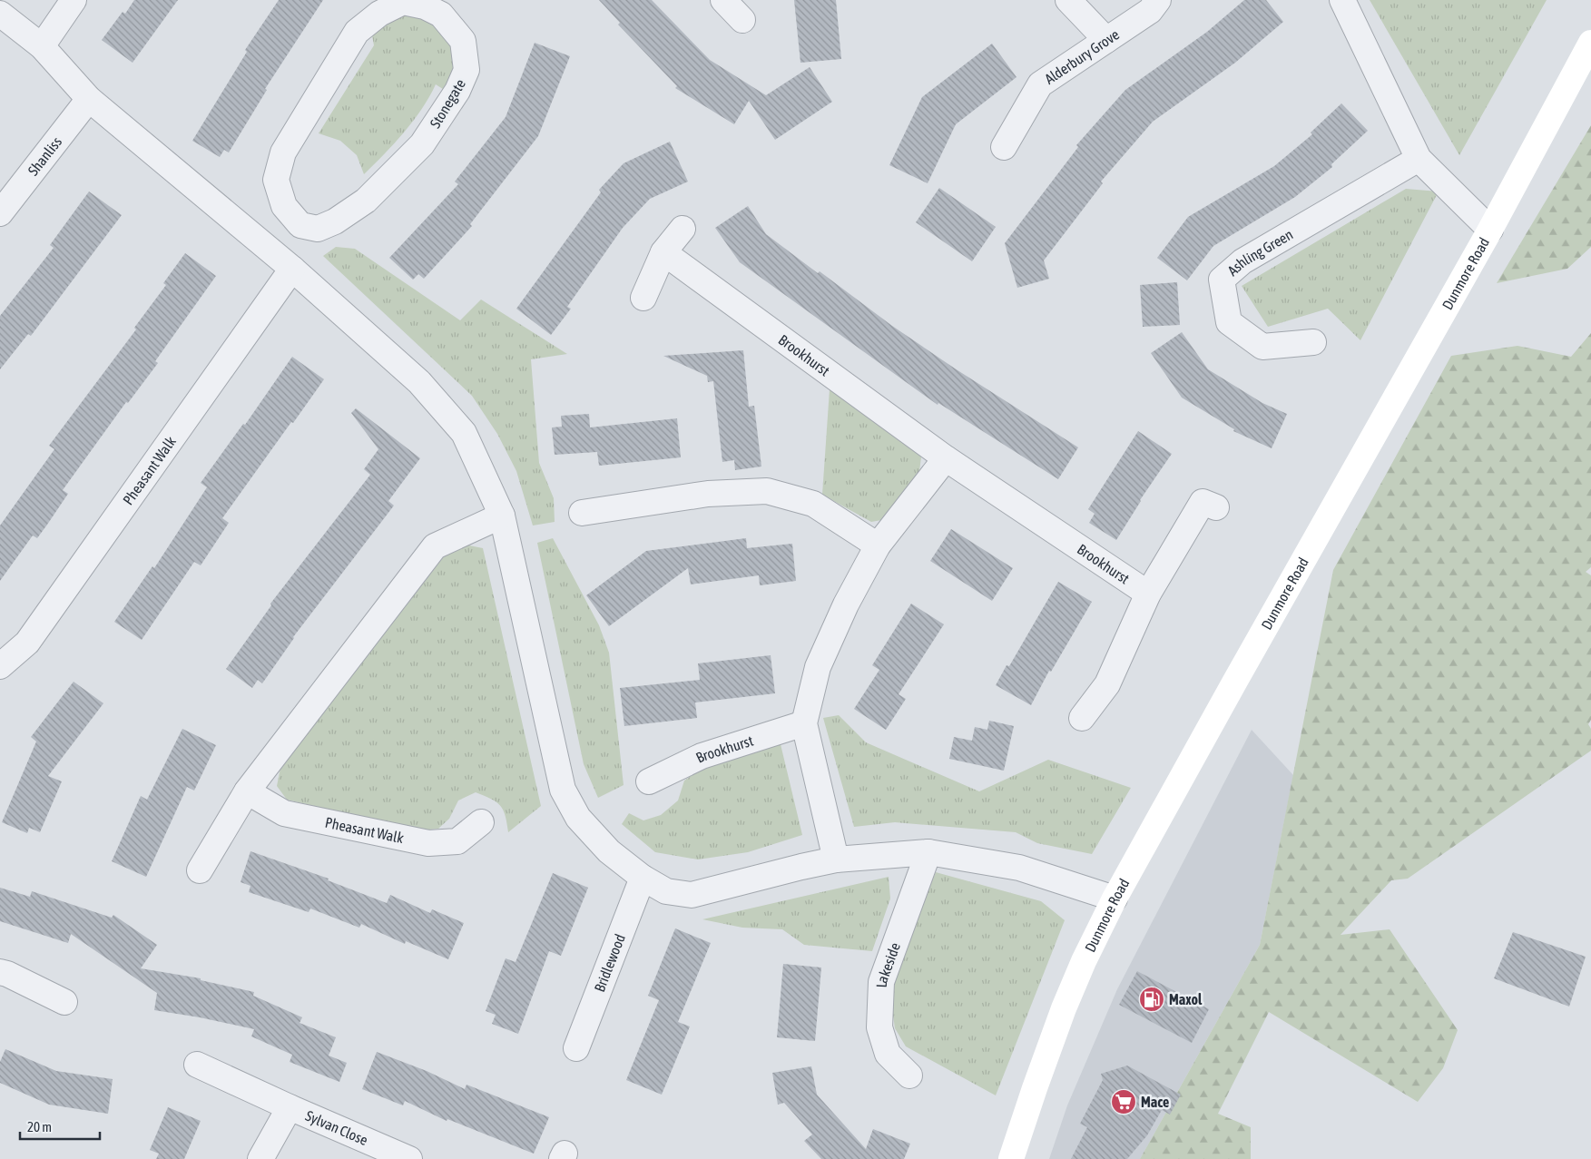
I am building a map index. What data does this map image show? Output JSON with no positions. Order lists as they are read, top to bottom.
{
  "streets": {
    "main road": ["Dunmore Road"],
    "street": [
      "Alderbury Grove",
      "Stonegate",
      "Shanliss",
      "Ashling Green",
      "Brookhurst",
      "Pheasant Walk",
      "Bridlewood",
      "Lakeside",
      "Sylvan Close"
    ]
  },
  "places": {
    "fuel station": ["Maxol"],
    "supermarket": ["Mace"]
  },
  "scale_bar": "20 m"
}
